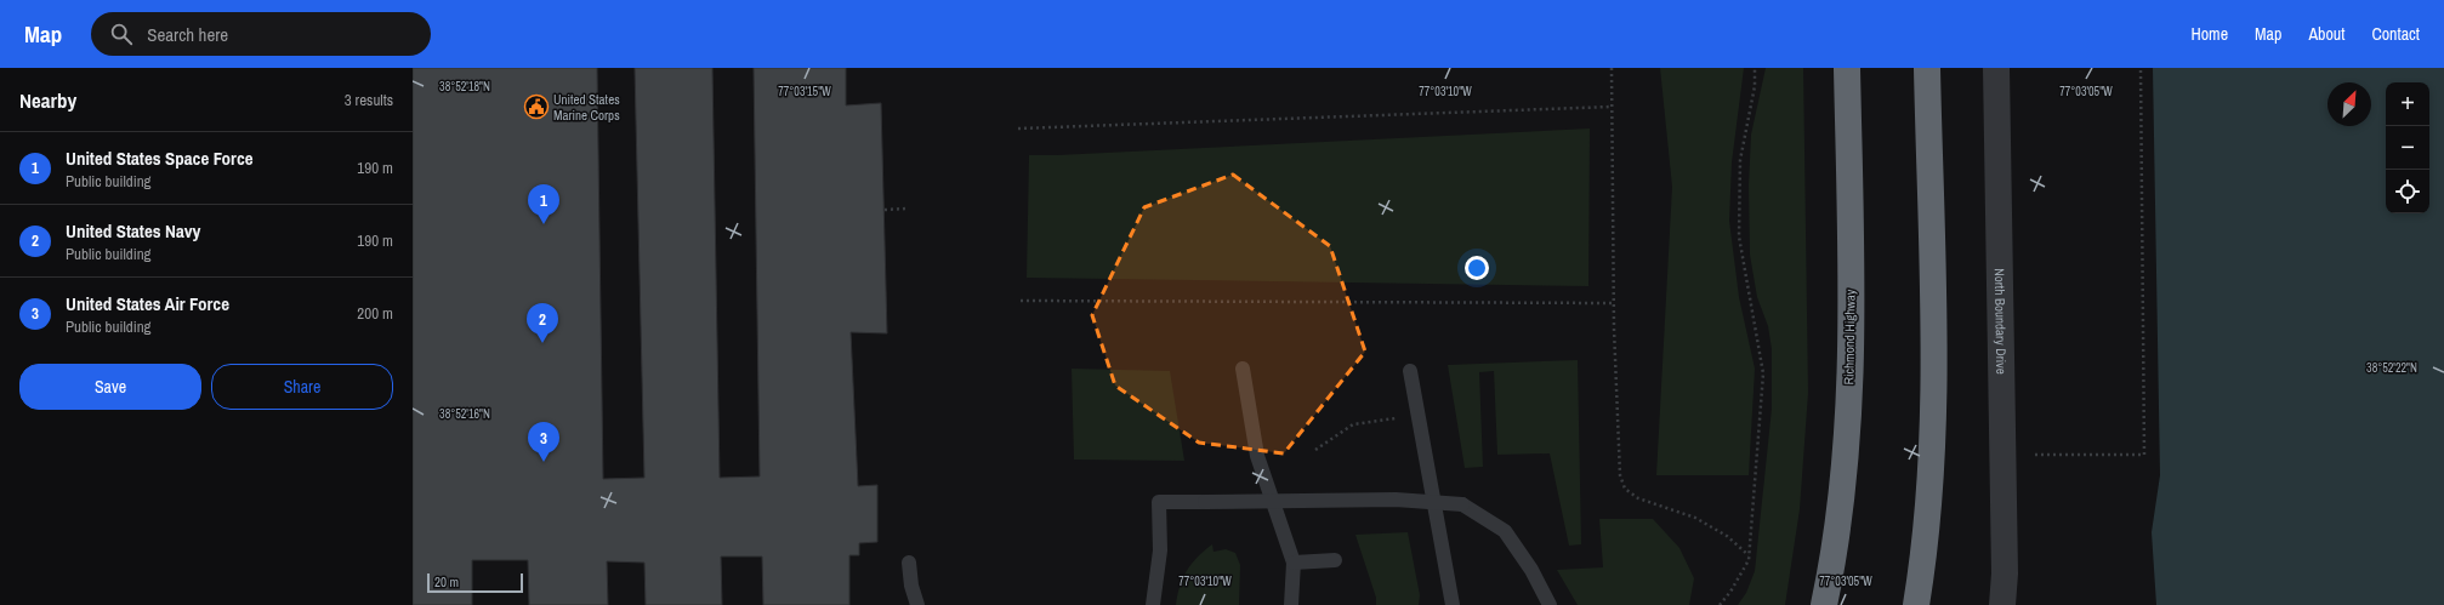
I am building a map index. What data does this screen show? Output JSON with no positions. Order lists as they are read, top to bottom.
{
  "streets": {
    "highway": ["Richmond Highway"],
    "street": ["North Boundary Drive"]
  },
  "places": {
    "public building": ["United States Marine Corps"]
  },
  "scale_bar": "20 m",
  "north": "top right",
  "page": {
    "header": "Map",
    "search": "Search here",
    "nav": [
      "Home",
      "Map",
      "About",
      "Contact"
    ],
    "heading": ["Nearby", "3 results"],
    "map_buttons": ["+", "−"],
    "list": [
      {
        "mark": "1",
        "name": "United States Space Force",
        "note": "Public building",
        "value": "190 m"
      },
      {
        "mark": "2",
        "name": "United States Navy",
        "note": "Public building",
        "value": "190 m"
      },
      {
        "mark": "3",
        "name": "United States Air Force",
        "note": "Public building",
        "value": "200 m"
      }
    ],
    "pins": ["1", "2", "3"],
    "buttons": ["Save", "Share"],
    "scale": "20 m"
  },
  "coordinates": [
    "38°52'18\"N",
    "77°03'15\"W",
    "77°03'10\"W",
    "77°03'05\"W",
    "38°52'22\"N",
    "38°52'16\"N"
  ]
}
